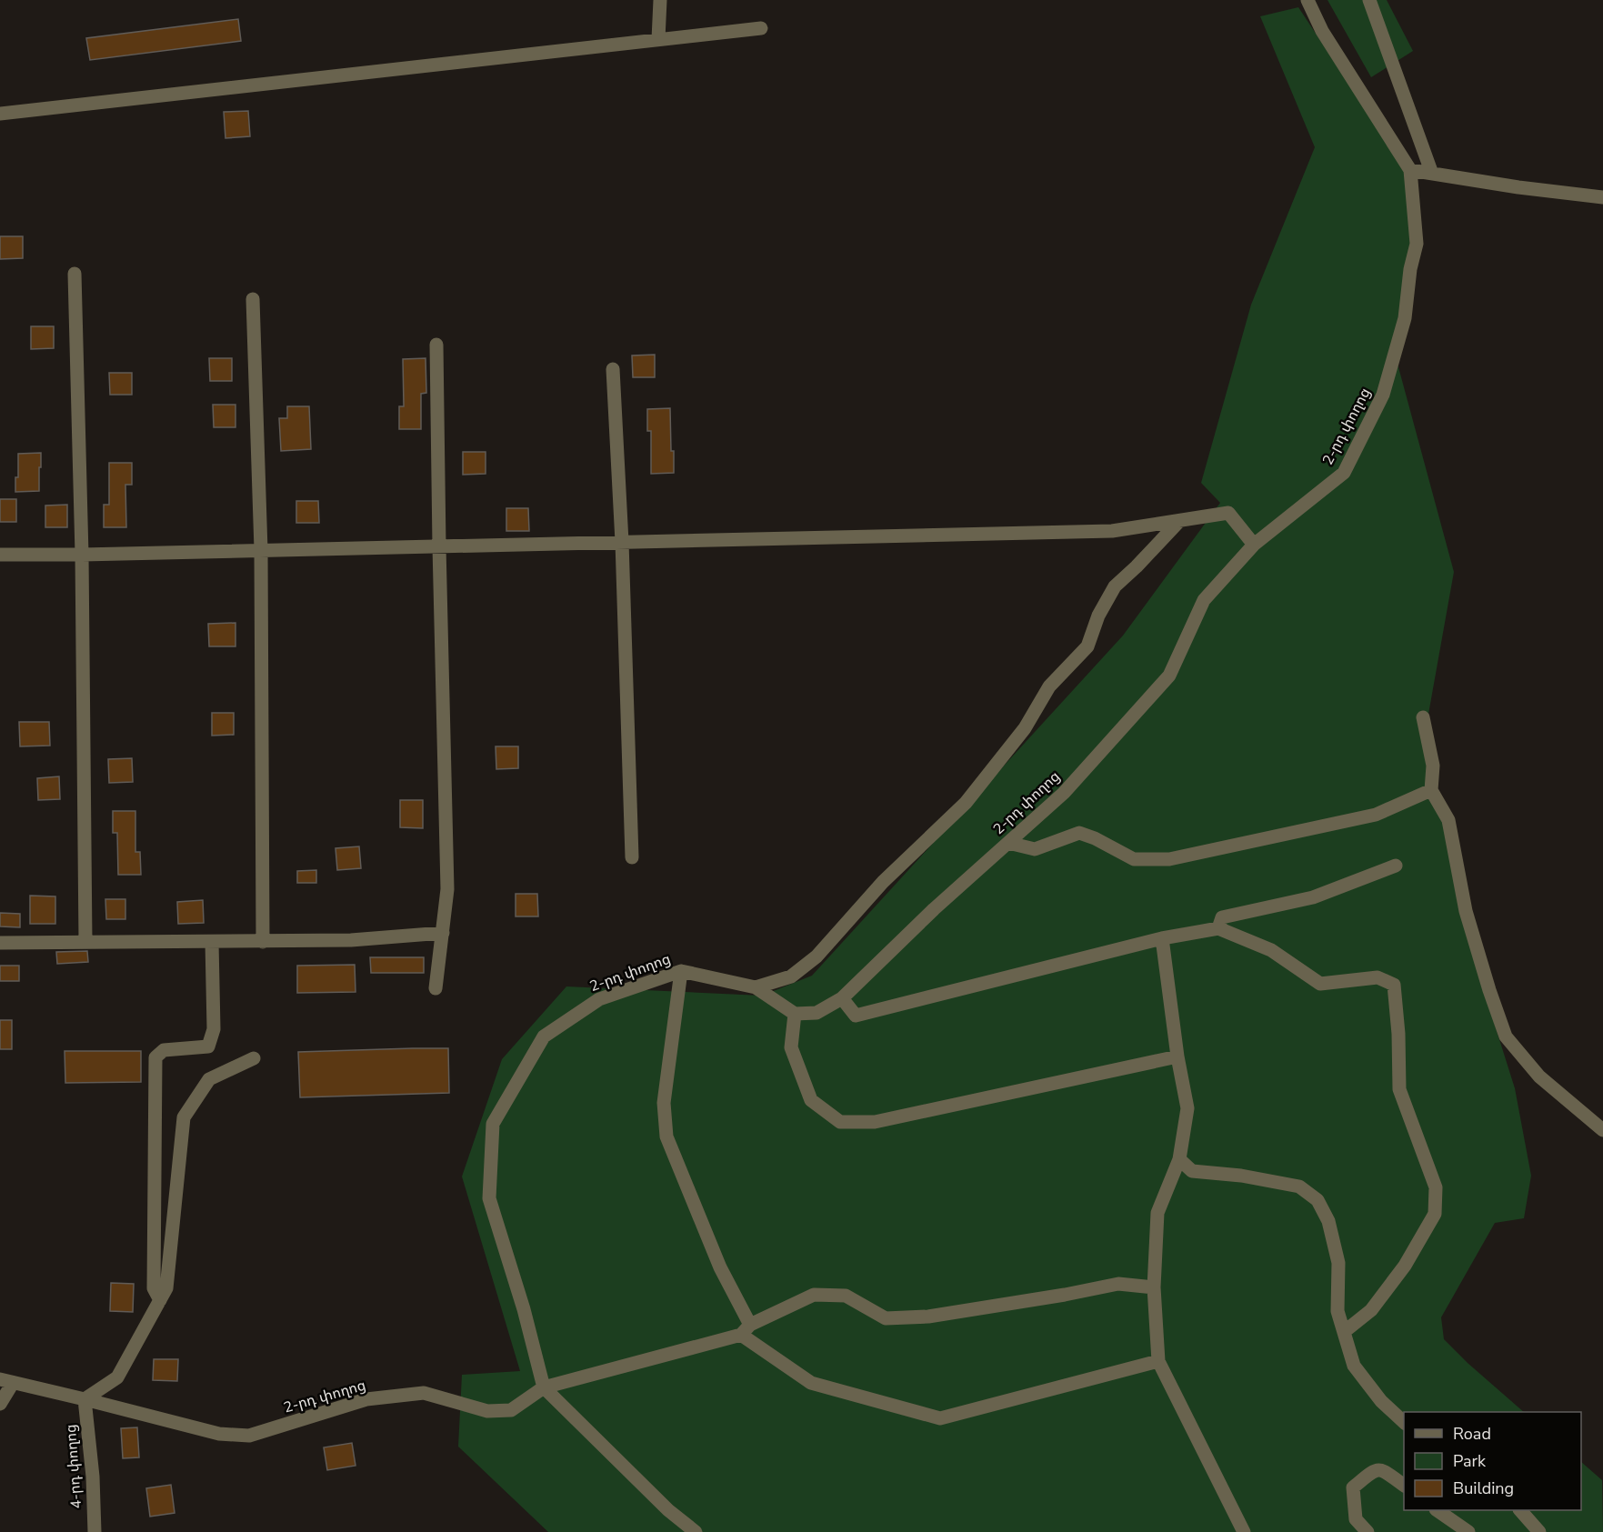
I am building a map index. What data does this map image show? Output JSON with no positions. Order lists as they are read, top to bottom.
{
  "streets": {
    "street": ["2-րդ փողոց", "4-րդ փողոց"]
  },
  "crossings": [
    ["2-րդ փողոց", "4-րդ փողոց"]
  ],
  "legend": ["Road", "Park", "Building"]
}
